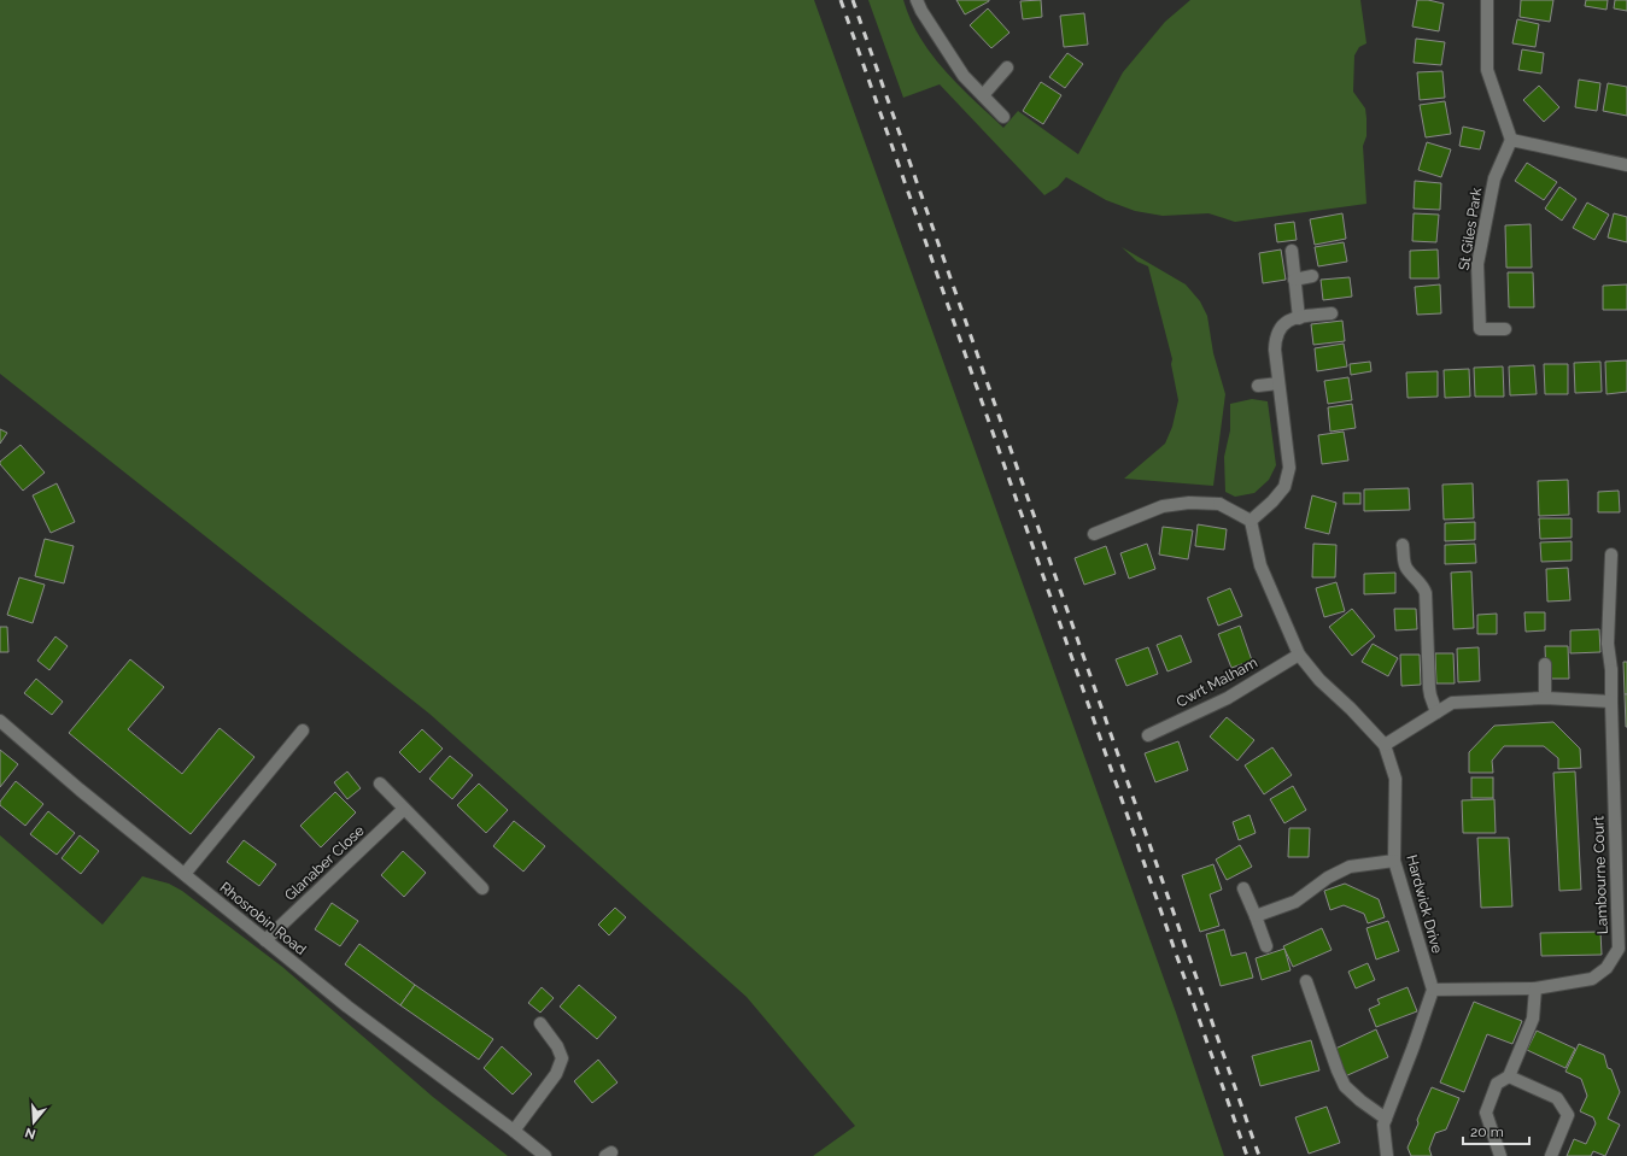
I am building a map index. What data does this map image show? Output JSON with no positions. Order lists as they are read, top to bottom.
{
  "streets": {
    "street": [
      "St Giles Park",
      "Cwrt Malham",
      "Glanaber Close",
      "Lambourne Court",
      "Hardwick Drive",
      "Rhosrobin Road"
    ]
  },
  "crossings": [
    ["Cwrt Malham", "Hardwick Drive"],
    ["Glanaber Close", "Rhosrobin Road"],
    ["Lambourne Court", "Hardwick Drive"]
  ],
  "scale_bar": "20 m",
  "north": "bottom"
}
